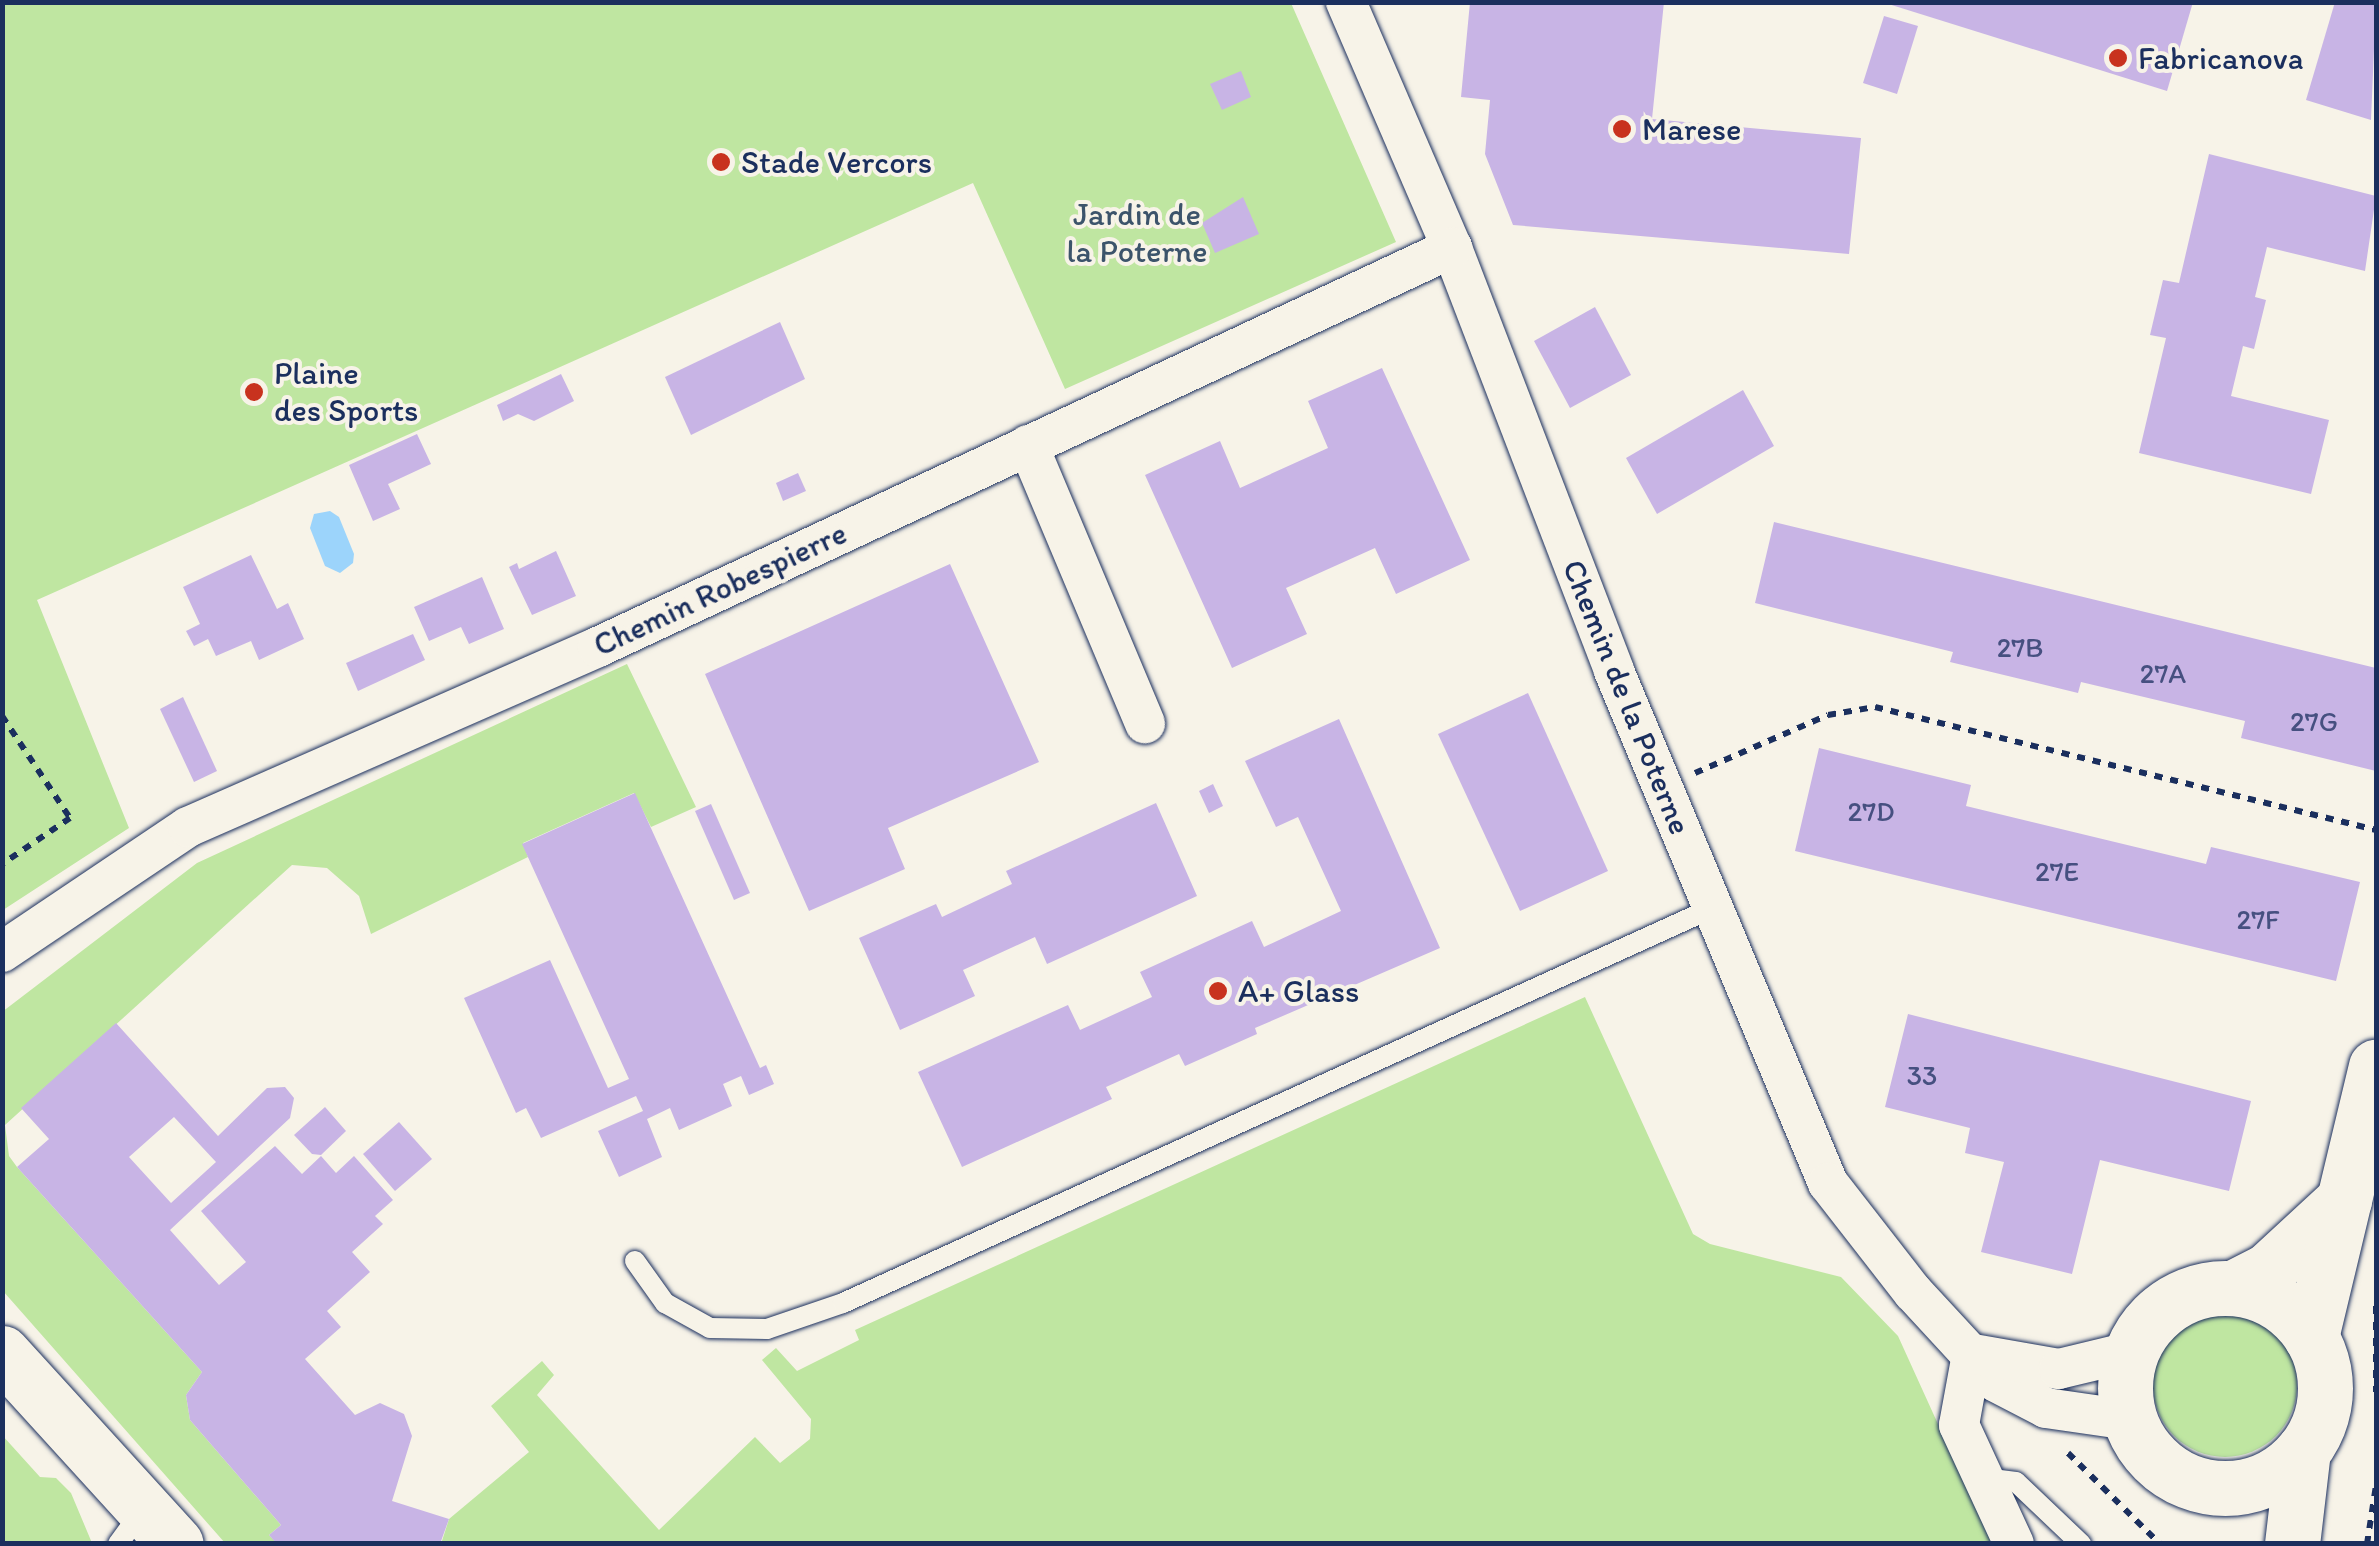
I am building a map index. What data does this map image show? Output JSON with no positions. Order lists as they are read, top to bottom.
{
  "streets": {
    "street": ["Chemin Robespierre", "Chemin de la Poterne"]
  },
  "crossings": [
    ["Chemin Robespierre", "Chemin de la Poterne"]
  ],
  "parks": ["Jardin de la Poterne"],
  "places": [
    "Fabricanova",
    "Marese",
    "Stade Vercors",
    "Plaine des Sports",
    "A+ Glass"
  ],
  "house_numbers": [
    "27B",
    "27A",
    "27G",
    "27D",
    "27E",
    "27F",
    "33"
  ]
}
